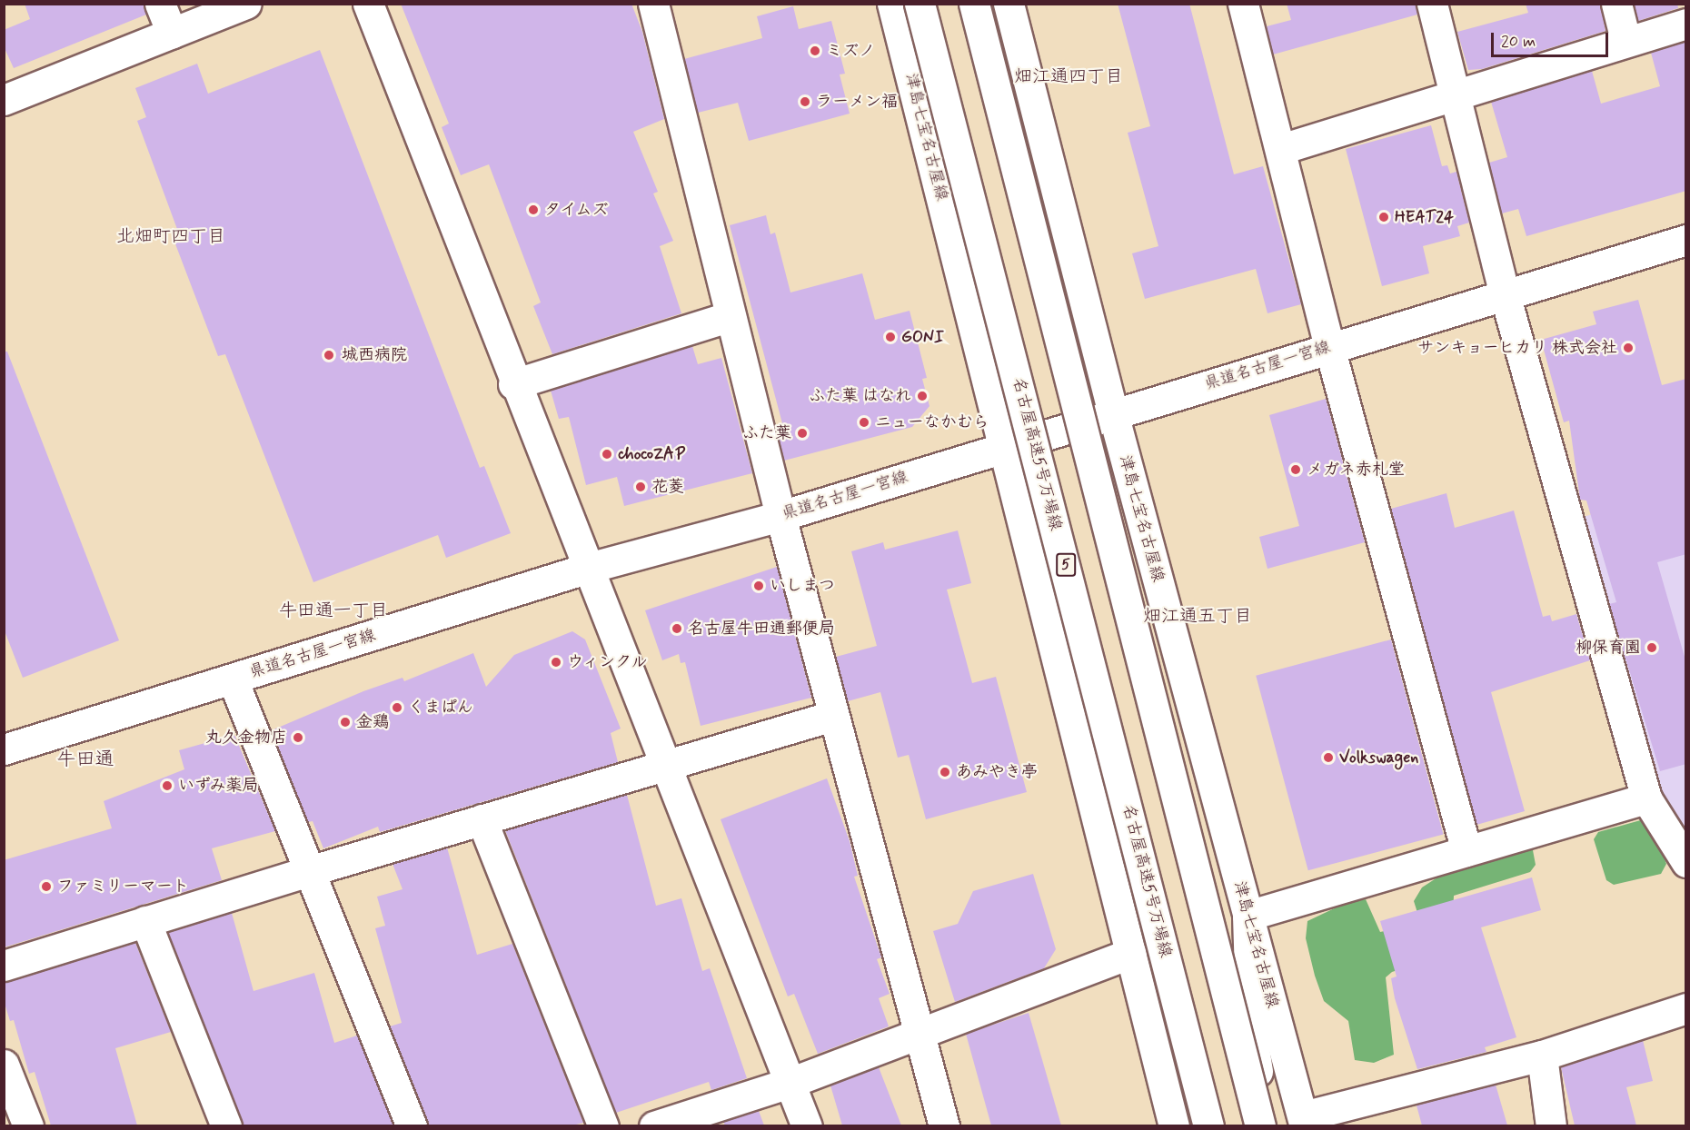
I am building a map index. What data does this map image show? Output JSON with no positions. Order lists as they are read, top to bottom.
{
  "streets": {
    "main road": [
      "津島七宝名古屋線",
      "県道名古屋一宮線",
      "名古屋高速5号万場線",
      "5"
    ]
  },
  "crossings": [
    ["津島七宝名古屋線", "県道名古屋一宮線"]
  ],
  "districts": [
    "畑江通四丁目",
    "北畑町四丁目",
    "牛田通一丁目",
    "畑江通五丁目",
    "牛田通"
  ],
  "places": [
    "ミズノ",
    "ラーメン福",
    "タイムズ",
    "HEAT24",
    "GONI",
    "サンキョーヒカリ 株式会社",
    "城西病院",
    "ふた葉 はなれ",
    "ニューなかむら",
    "ふた葉",
    "chocoZAP",
    "メガネ赤札堂",
    "花菱",
    "いしまつ",
    "名古屋牛田通郵便局",
    "柳保育園",
    "ウィンクル",
    "くまぱん",
    "金鶏",
    "丸久金物店",
    "Volkswagen",
    "あみやき亭",
    "いずみ薬局",
    "ファミリーマート"
  ],
  "scale_bar": "20 m"
}
